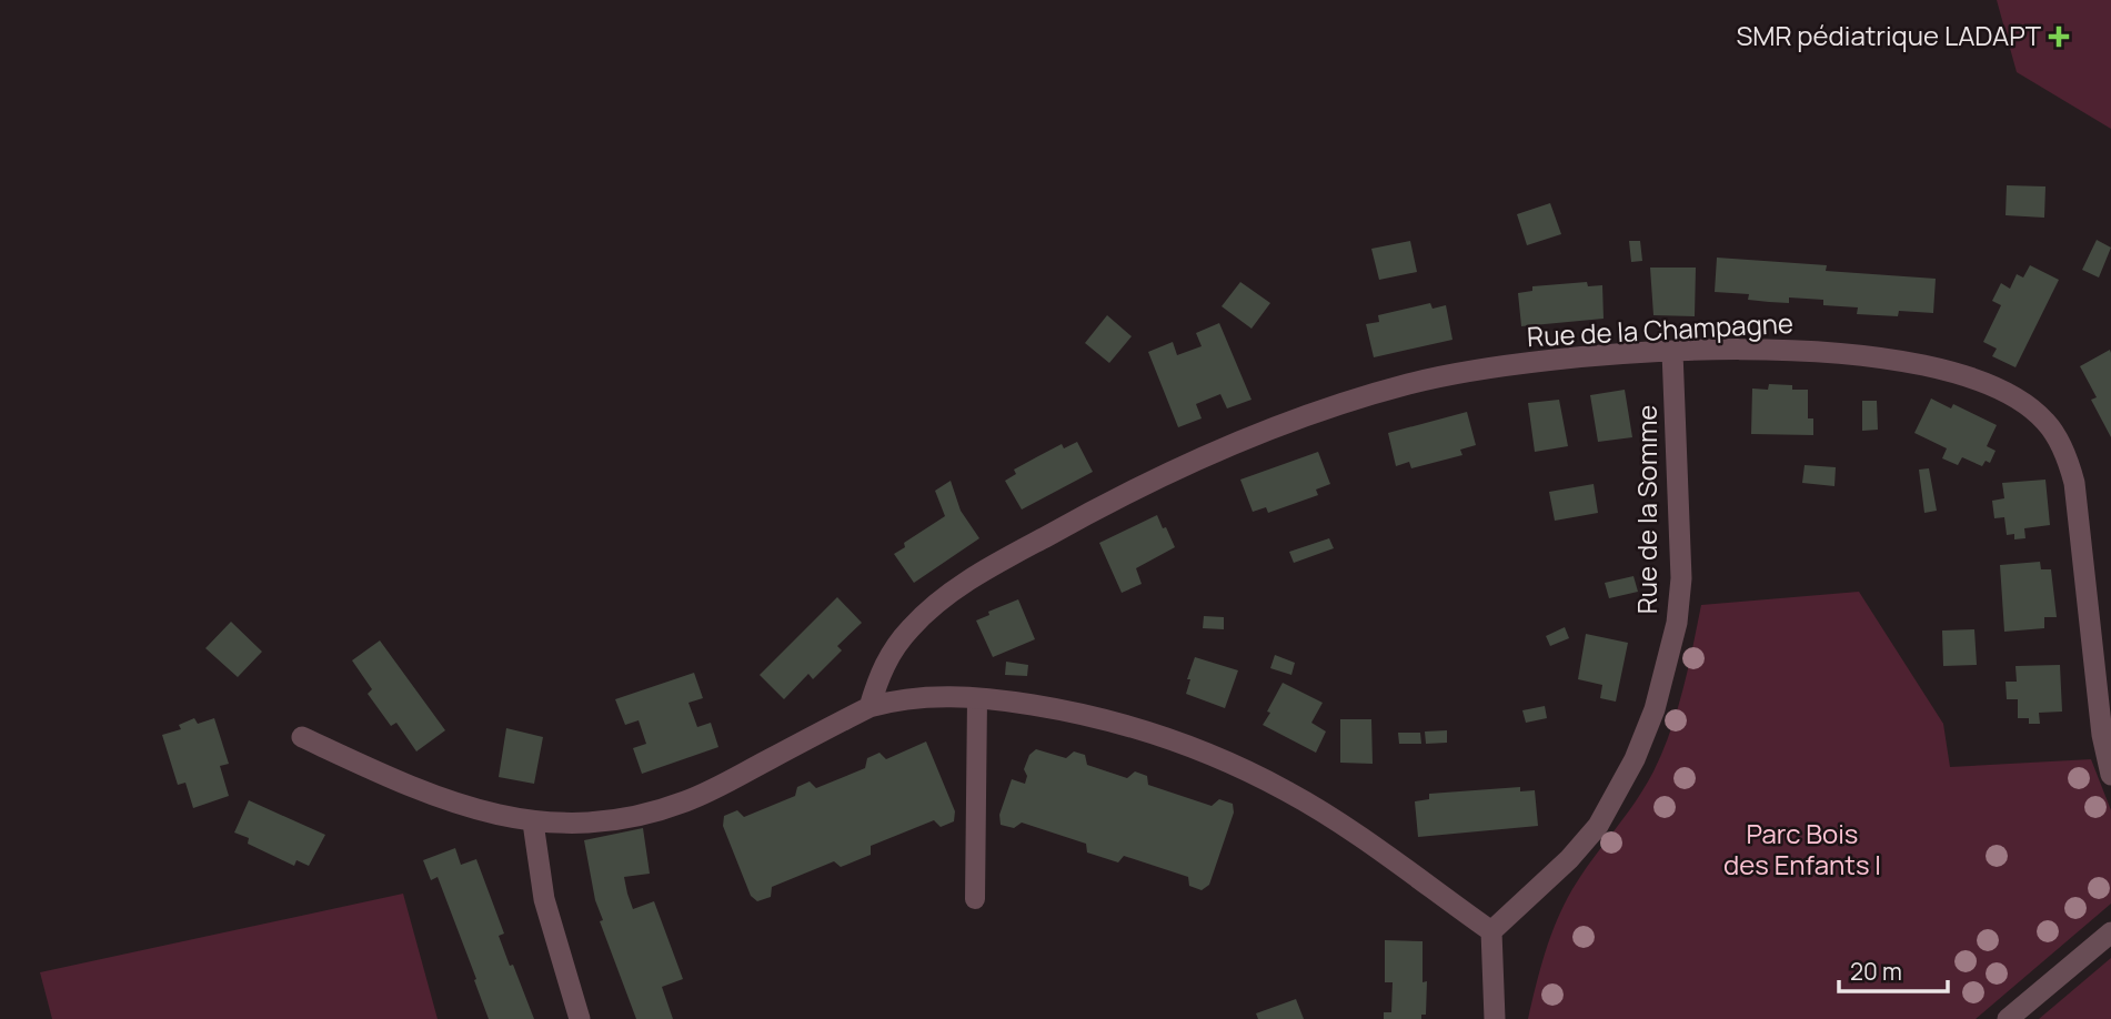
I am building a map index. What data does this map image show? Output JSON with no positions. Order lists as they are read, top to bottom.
{
  "streets": {
    "street": ["Rue de la Champagne", "Rue de la Somme"]
  },
  "crossings": [
    ["Rue de la Champagne", "Rue de la Somme"]
  ],
  "parks": ["Parc Bois des Enfants I"],
  "places": {
    "health": ["SMR pédiatrique LADAPT"]
  },
  "scale_bar": "20 m"
}
